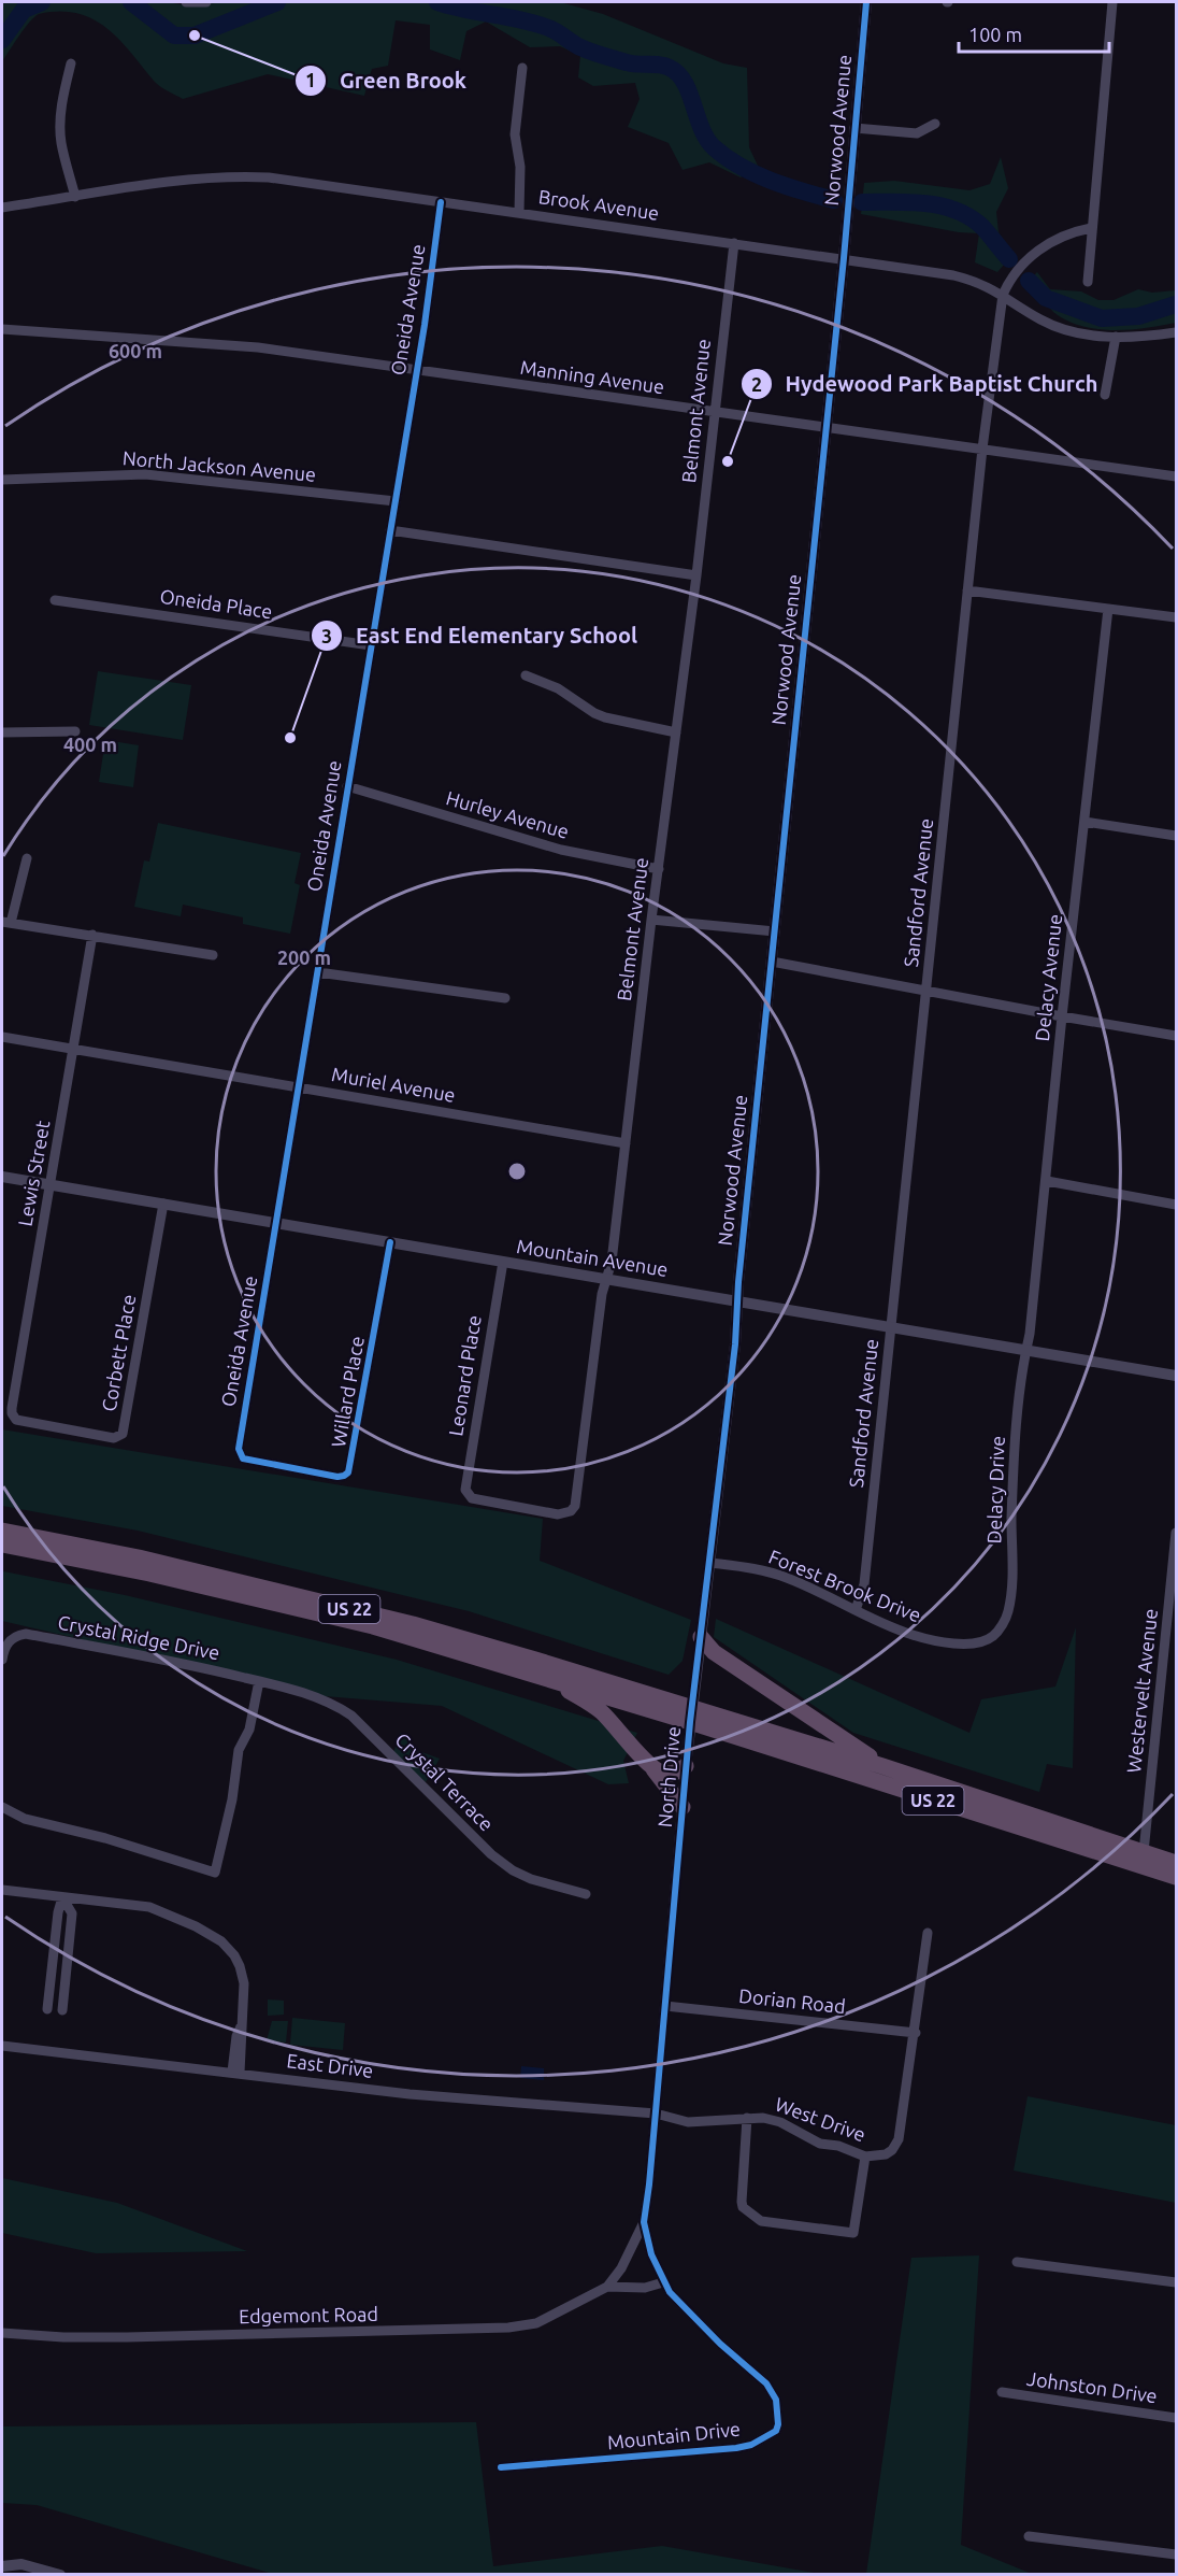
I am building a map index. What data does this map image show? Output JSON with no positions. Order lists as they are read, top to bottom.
{
  "streets": {
    "highway": ["US 22"],
    "street": [
      "Norwood Avenue",
      "Brook Avenue",
      "Oneida Avenue",
      "Manning Avenue",
      "Belmont Avenue",
      "North Jackson Avenue",
      "Oneida Place",
      "Hurley Avenue",
      "Sandford Avenue",
      "Delacy Avenue",
      "Muriel Avenue",
      "Lewis Street",
      "Mountain Avenue",
      "Corbett Place",
      "Leonard Place",
      "Willard Place",
      "Delacy Drive",
      "Forest Brook Drive",
      "Crystal Ridge Drive",
      "Westervelt Avenue",
      "North Drive",
      "Crystal Terrace",
      "Dorian Road",
      "East Drive",
      "West Drive",
      "Edgemont Road",
      "Johnston Drive",
      "Mountain Drive"
    ]
  },
  "crossings": [
    ["Norwood Avenue", "Brook Avenue"],
    ["Norwood Avenue", "Manning Avenue"],
    ["Norwood Avenue", "Mountain Avenue"],
    ["Norwood Avenue", "North Drive"],
    ["Brook Avenue", "Oneida Avenue"],
    ["Brook Avenue", "Belmont Avenue"],
    ["Brook Avenue", "Sandford Avenue"],
    ["Oneida Avenue", "Manning Avenue"],
    ["Oneida Avenue", "North Jackson Avenue"],
    ["Oneida Avenue", "Oneida Place"],
    ["Oneida Avenue", "Hurley Avenue"],
    ["Oneida Avenue", "Muriel Avenue"],
    ["Oneida Avenue", "Mountain Avenue"],
    ["Oneida Avenue", "Willard Place"],
    ["Manning Avenue", "Belmont Avenue"],
    ["Manning Avenue", "Sandford Avenue"],
    ["Belmont Avenue", "Hurley Avenue"],
    ["Belmont Avenue", "Muriel Avenue"],
    ["Belmont Avenue", "Mountain Avenue"],
    ["Belmont Avenue", "Leonard Place"],
    ["Sandford Avenue", "Mountain Avenue"],
    ["Sandford Avenue", "Forest Brook Drive"],
    ["Delacy Avenue", "Mountain Avenue"],
    ["Delacy Avenue", "Delacy Drive"],
    ["Muriel Avenue", "Lewis Street"],
    ["Lewis Street", "Mountain Avenue"],
    ["Lewis Street", "Corbett Place"],
    ["Mountain Avenue", "Corbett Place"],
    ["Mountain Avenue", "Leonard Place"],
    ["Mountain Avenue", "Willard Place"],
    ["Mountain Avenue", "Delacy Drive"],
    ["Mountain Avenue", "North Drive"],
    ["Delacy Drive", "Forest Brook Drive"],
    ["Forest Brook Drive", "North Drive"],
    ["US 22", "Westervelt Avenue"],
    ["US 22", "North Drive"],
    ["Crystal Ridge Drive", "Crystal Terrace"],
    ["North Drive", "Dorian Road"],
    ["North Drive", "East Drive"],
    ["North Drive", "West Drive"],
    ["North Drive", "Edgemont Road"],
    ["North Drive", "Mountain Drive"],
    ["Dorian Road", "West Drive"],
    ["East Drive", "West Drive"],
    ["Edgemont Road", "Mountain Drive"]
  ],
  "places": ["Green Brook", "Hydewood Park Baptist Church", "East End Elementary School"],
  "scale_bar": "100 m",
  "rings": ["600 m", "400 m", "200 m"]
}
